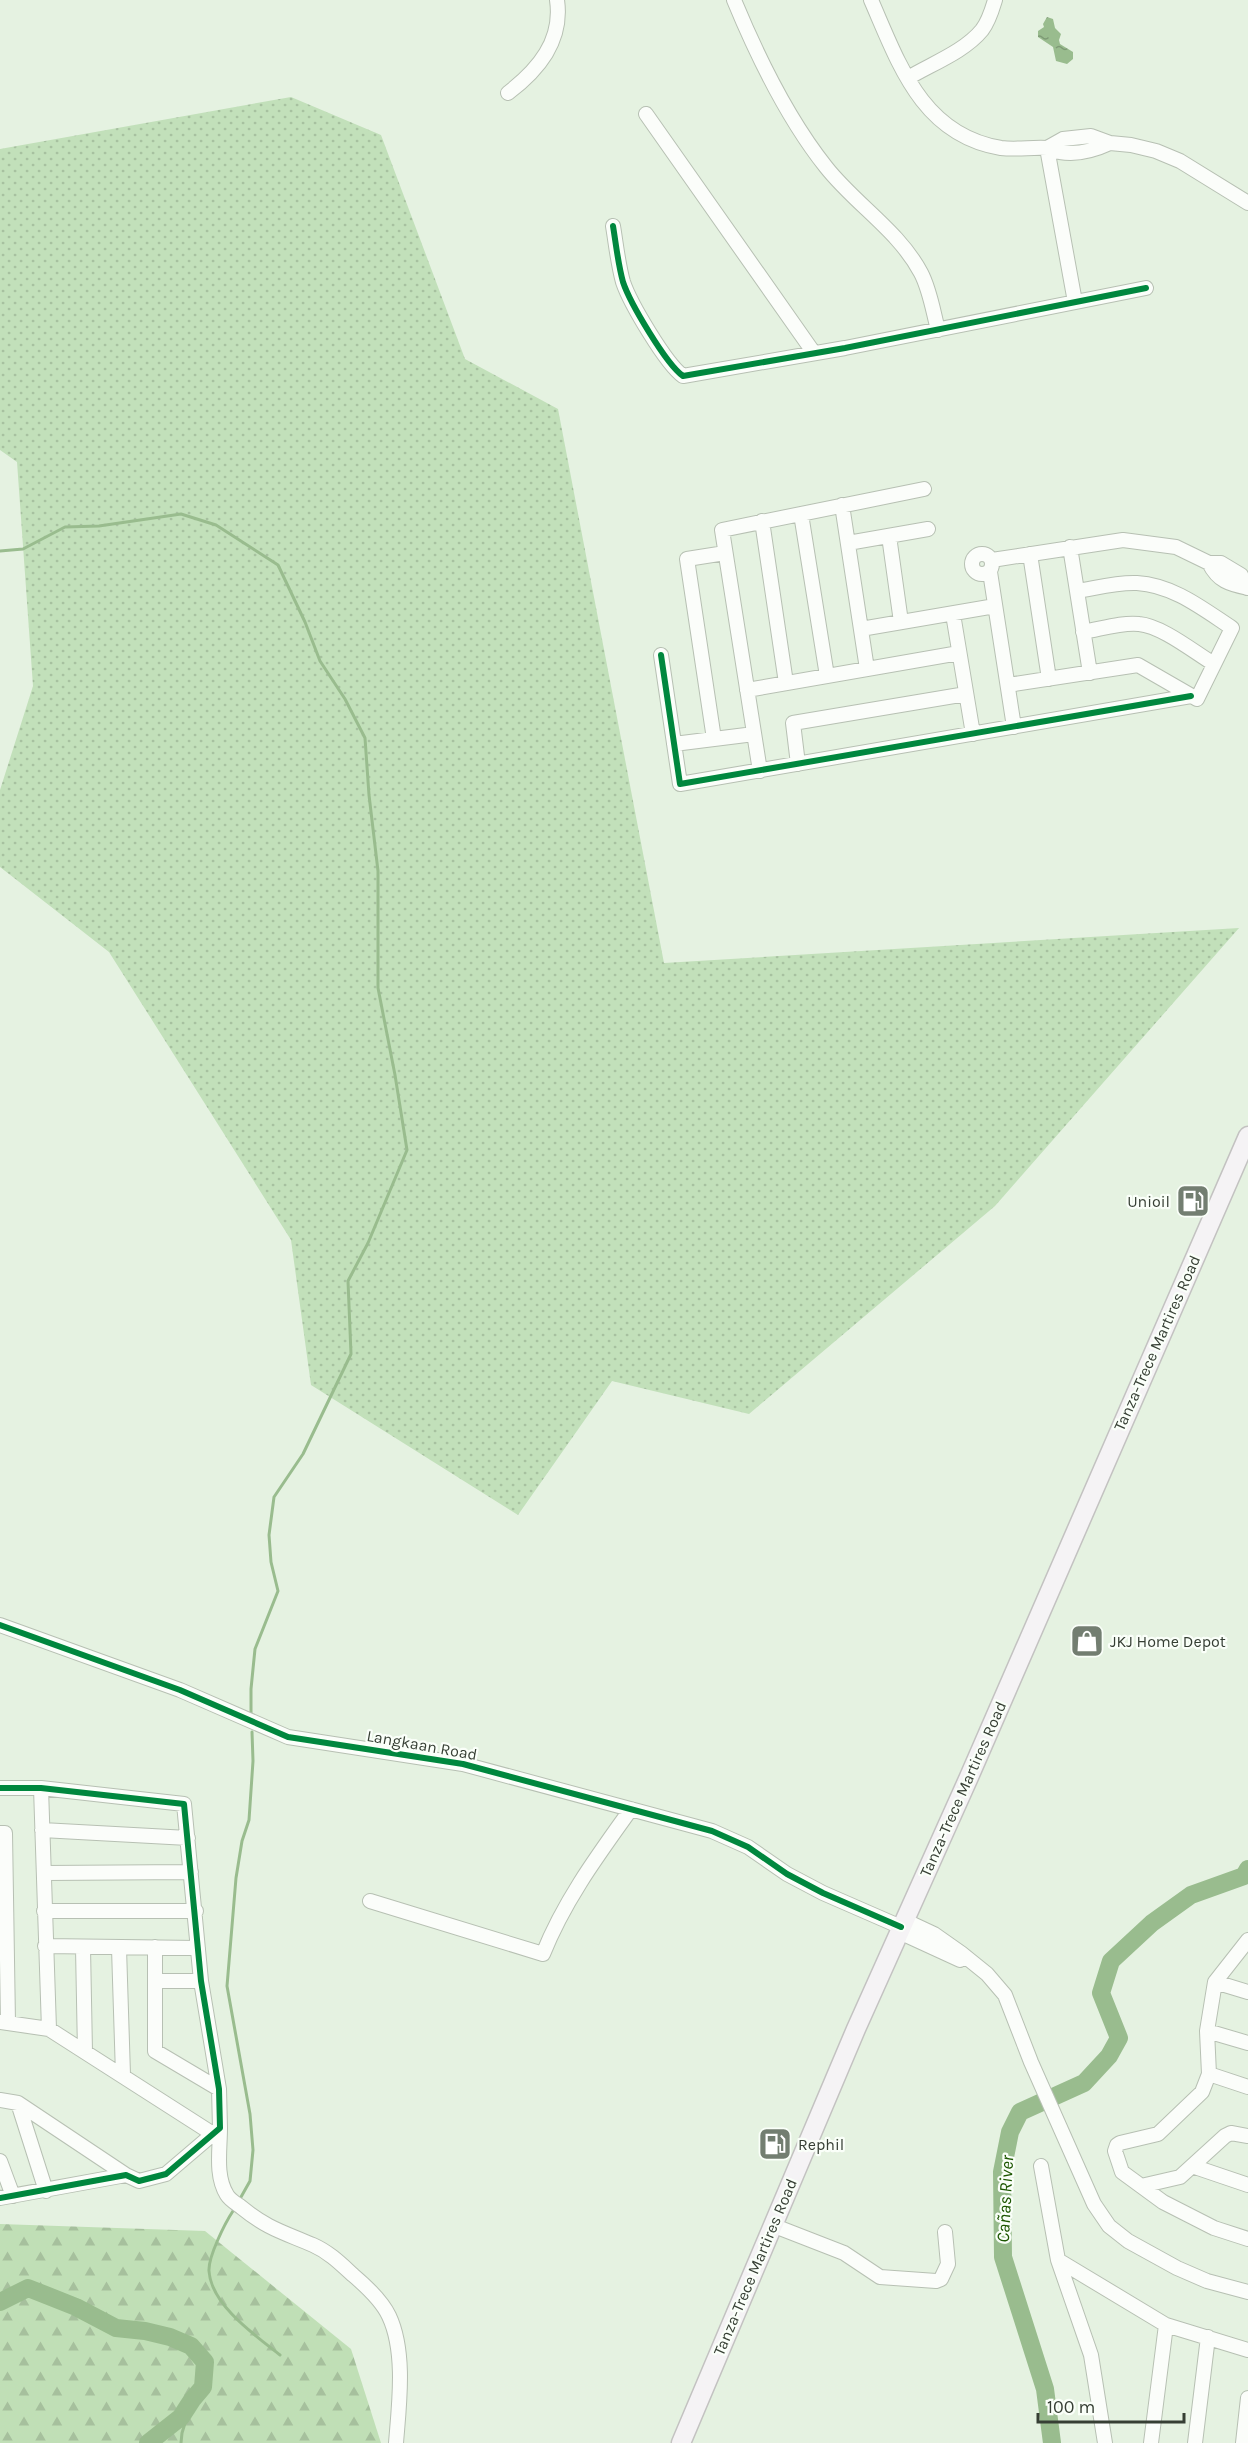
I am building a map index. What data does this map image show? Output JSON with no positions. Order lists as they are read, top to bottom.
{
  "streets": {
    "main road": ["Tanza-Trece Martires Road"],
    "street": ["Langkaan Road"]
  },
  "crossings": [
    ["Tanza-Trece Martires Road", "Langkaan Road"]
  ],
  "water": ["Cañas River"],
  "places": {
    "fuel station": ["Unioil", "Rephil"],
    "shop": ["JKJ Home Depot"]
  },
  "scale_bar": "100 m"
}
